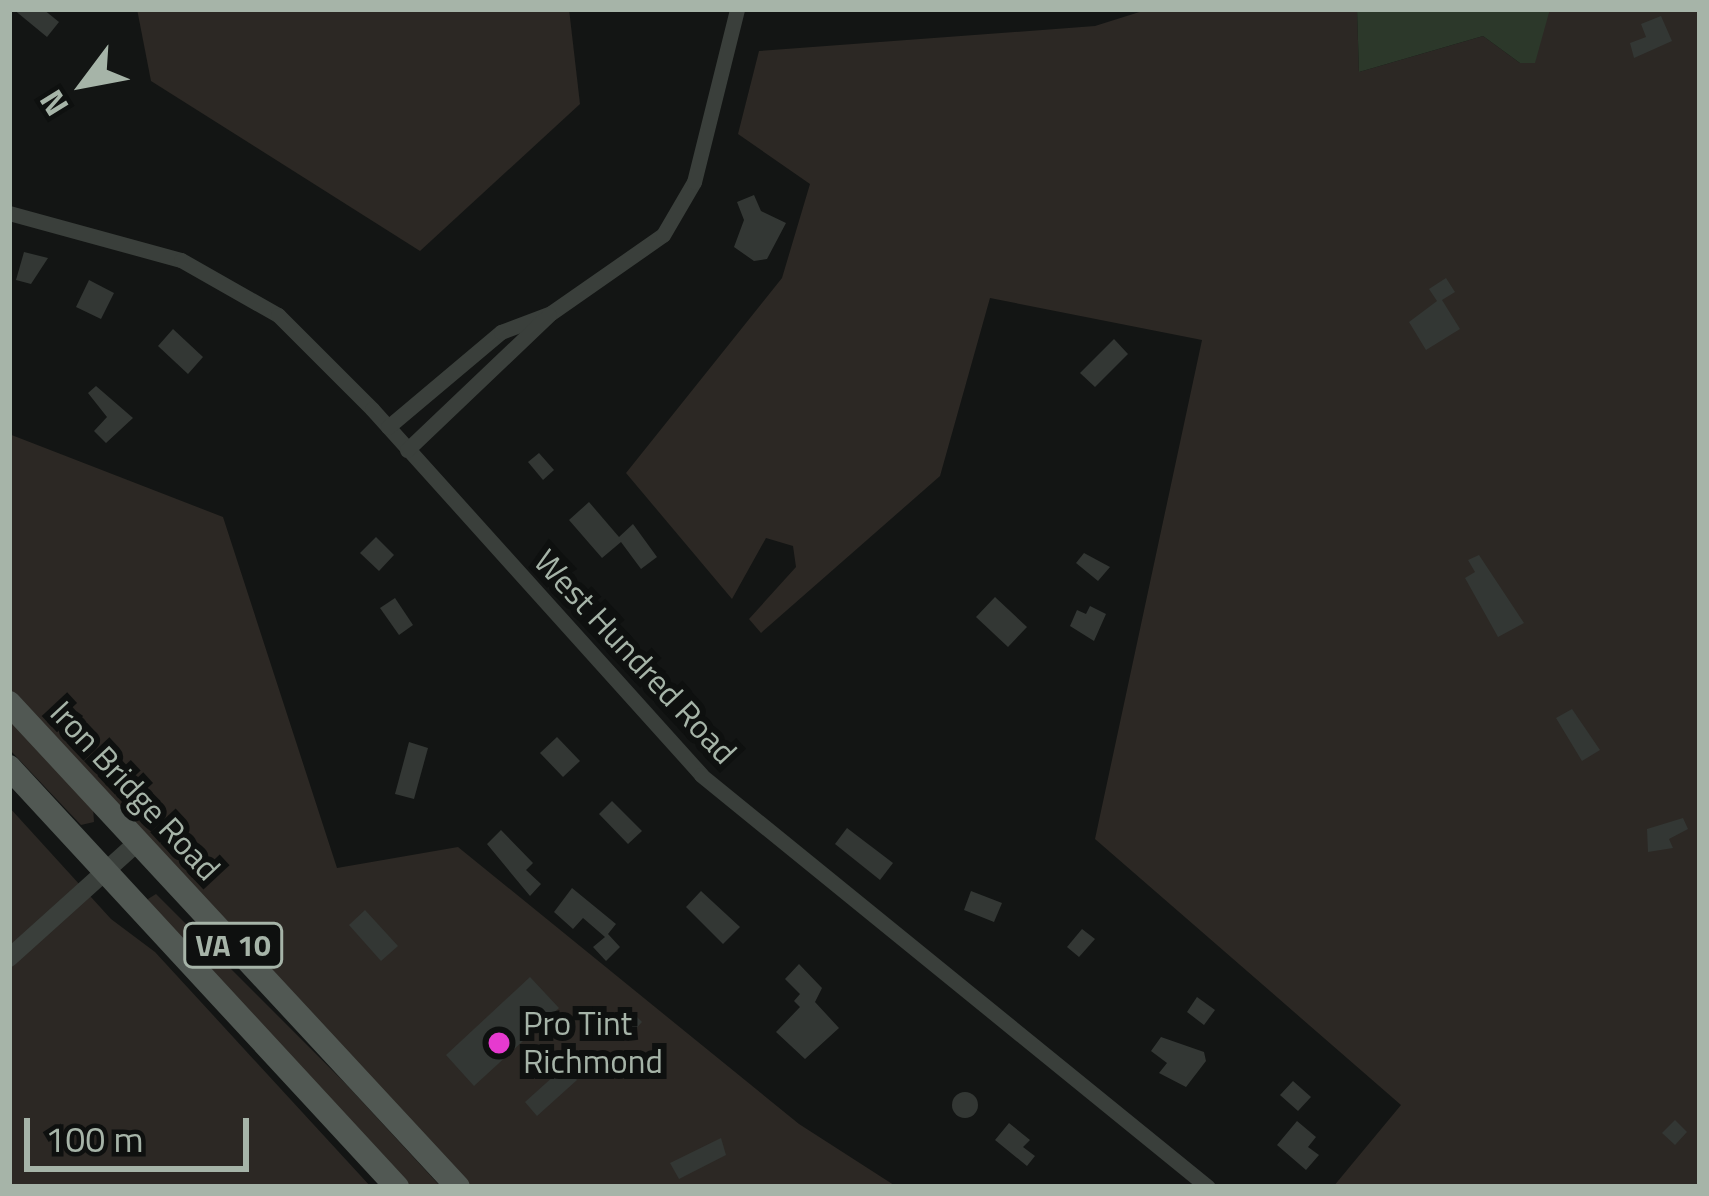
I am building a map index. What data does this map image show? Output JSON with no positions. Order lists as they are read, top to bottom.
{
  "streets": {
    "main road": ["Iron Bridge Road", "VA 10"],
    "street": ["West Hundred Road"]
  },
  "places": ["Pro Tint Richmond"],
  "scale_bar": "100 m",
  "north": "bottom left"
}
